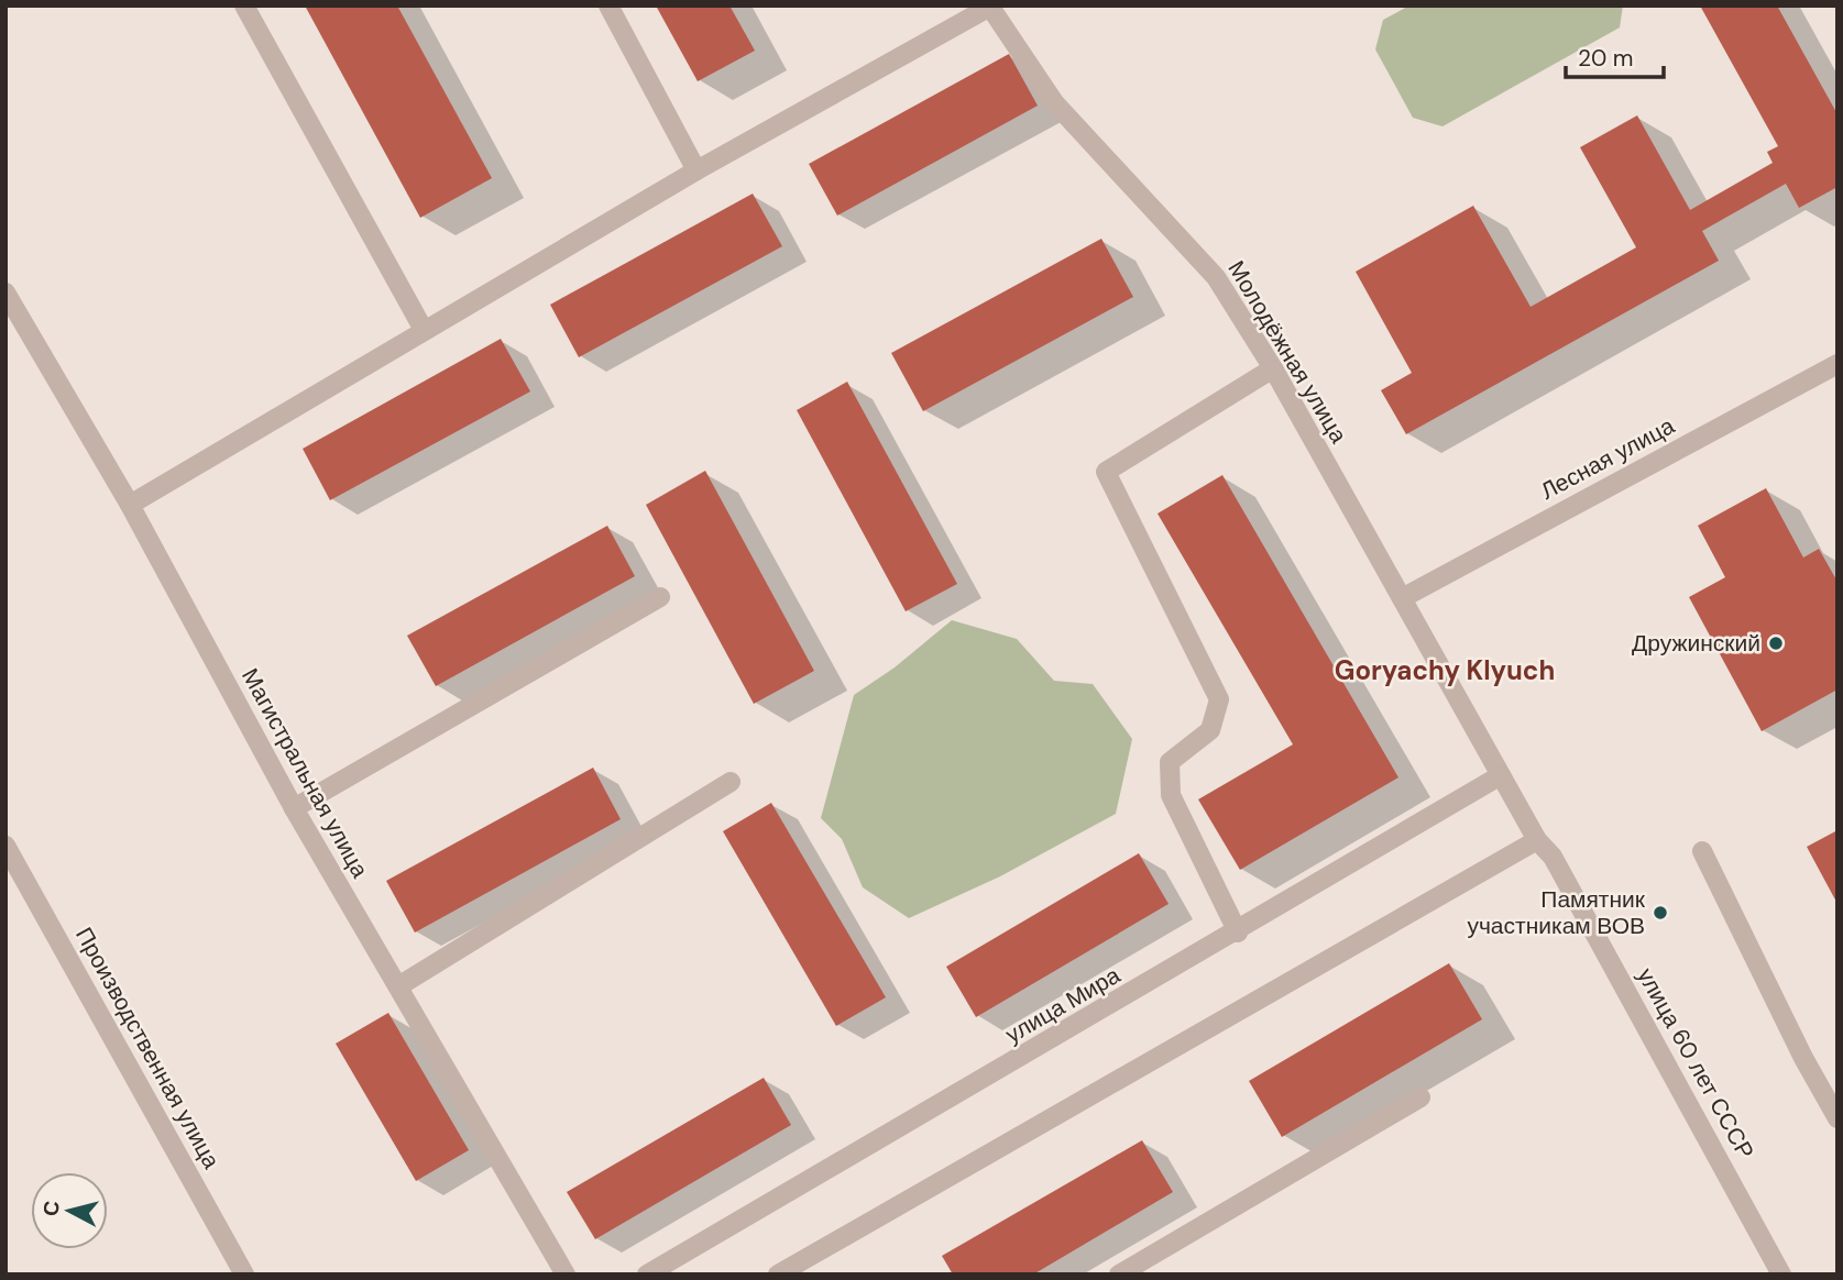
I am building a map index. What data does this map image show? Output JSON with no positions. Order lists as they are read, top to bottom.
{
  "streets": {
    "street": [
      "Молодёжная улица",
      "Лесная улица",
      "Магистральная улица",
      "улица Мира",
      "Производственная улица",
      "улица 60 лет СССР"
    ]
  },
  "crossings": [
    ["Молодёжная улица", "Лесная улица"],
    ["Молодёжная улица", "улица 60 лет СССР"],
    ["Лесная улица", "улица 60 лет СССР"],
    ["улица Мира", "улица 60 лет СССР"]
  ],
  "districts": ["Goryachy Klyuch"],
  "places": ["Дружинский", "Памятник участникам ВОВ"],
  "scale_bar": "20 m",
  "north": "left"
}
